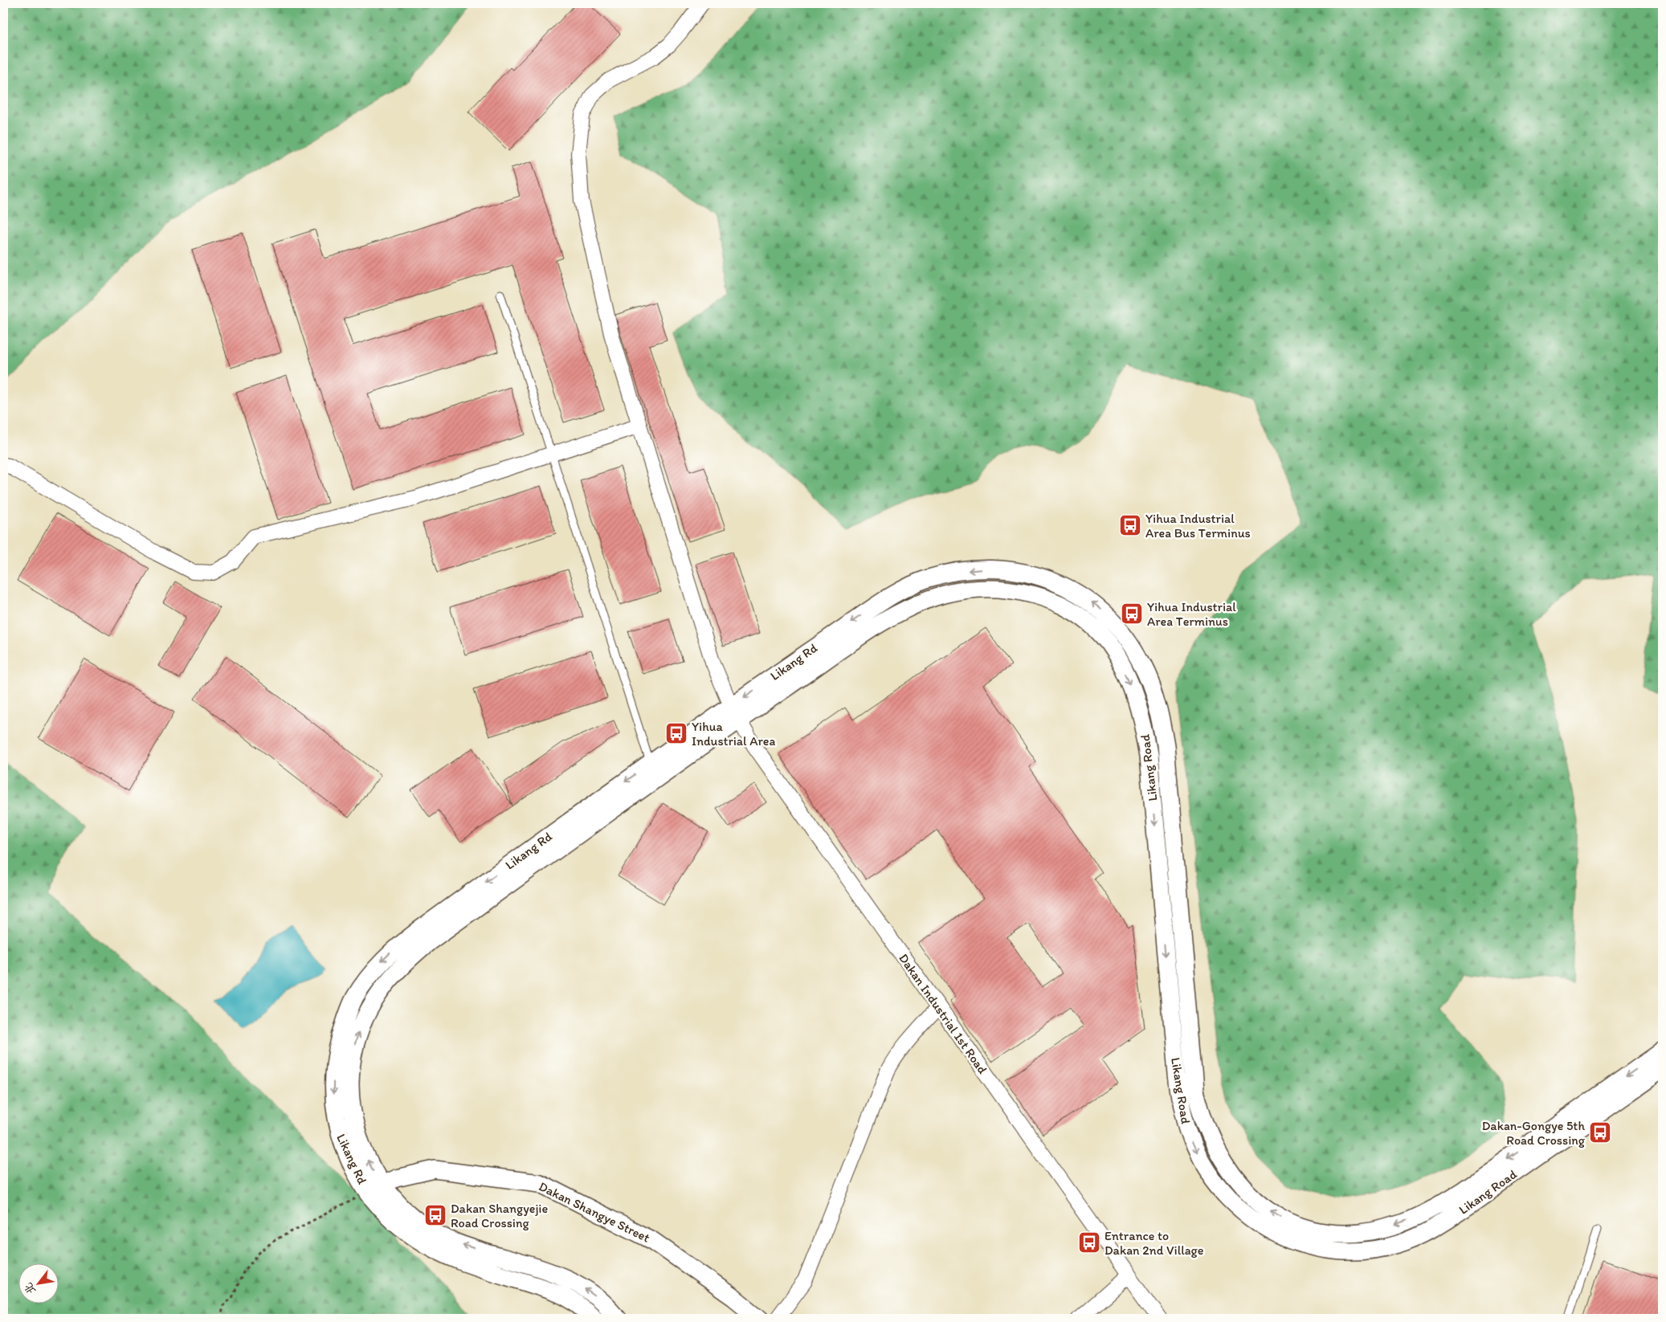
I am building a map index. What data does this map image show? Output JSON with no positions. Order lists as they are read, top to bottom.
{
  "streets": {
    "street": [
      "Likang Rd",
      "Likang Road",
      "Dakan Industrial 1st Road",
      "Dakan Shangye Street"
    ]
  },
  "crossings": [
    ["Likang Rd", "Likang Road"],
    ["Likang Rd", "Dakan Industrial 1st Road"],
    ["Likang Rd", "Dakan Shangye Street"],
    ["Likang Road", "Dakan Industrial 1st Road"]
  ],
  "places": {
    "bus stop": [
      "Yihua Industrial Area Bus Terminus",
      "Yihua Industrial Area Terminus",
      "Yihua Industrial Area",
      "Dakan-Gongye 5th Road Crossing",
      "Dakan Shangyejie Road Crossing",
      "Entrance to Dakan 2nd Village"
    ]
  },
  "north": "bottom left"
}
